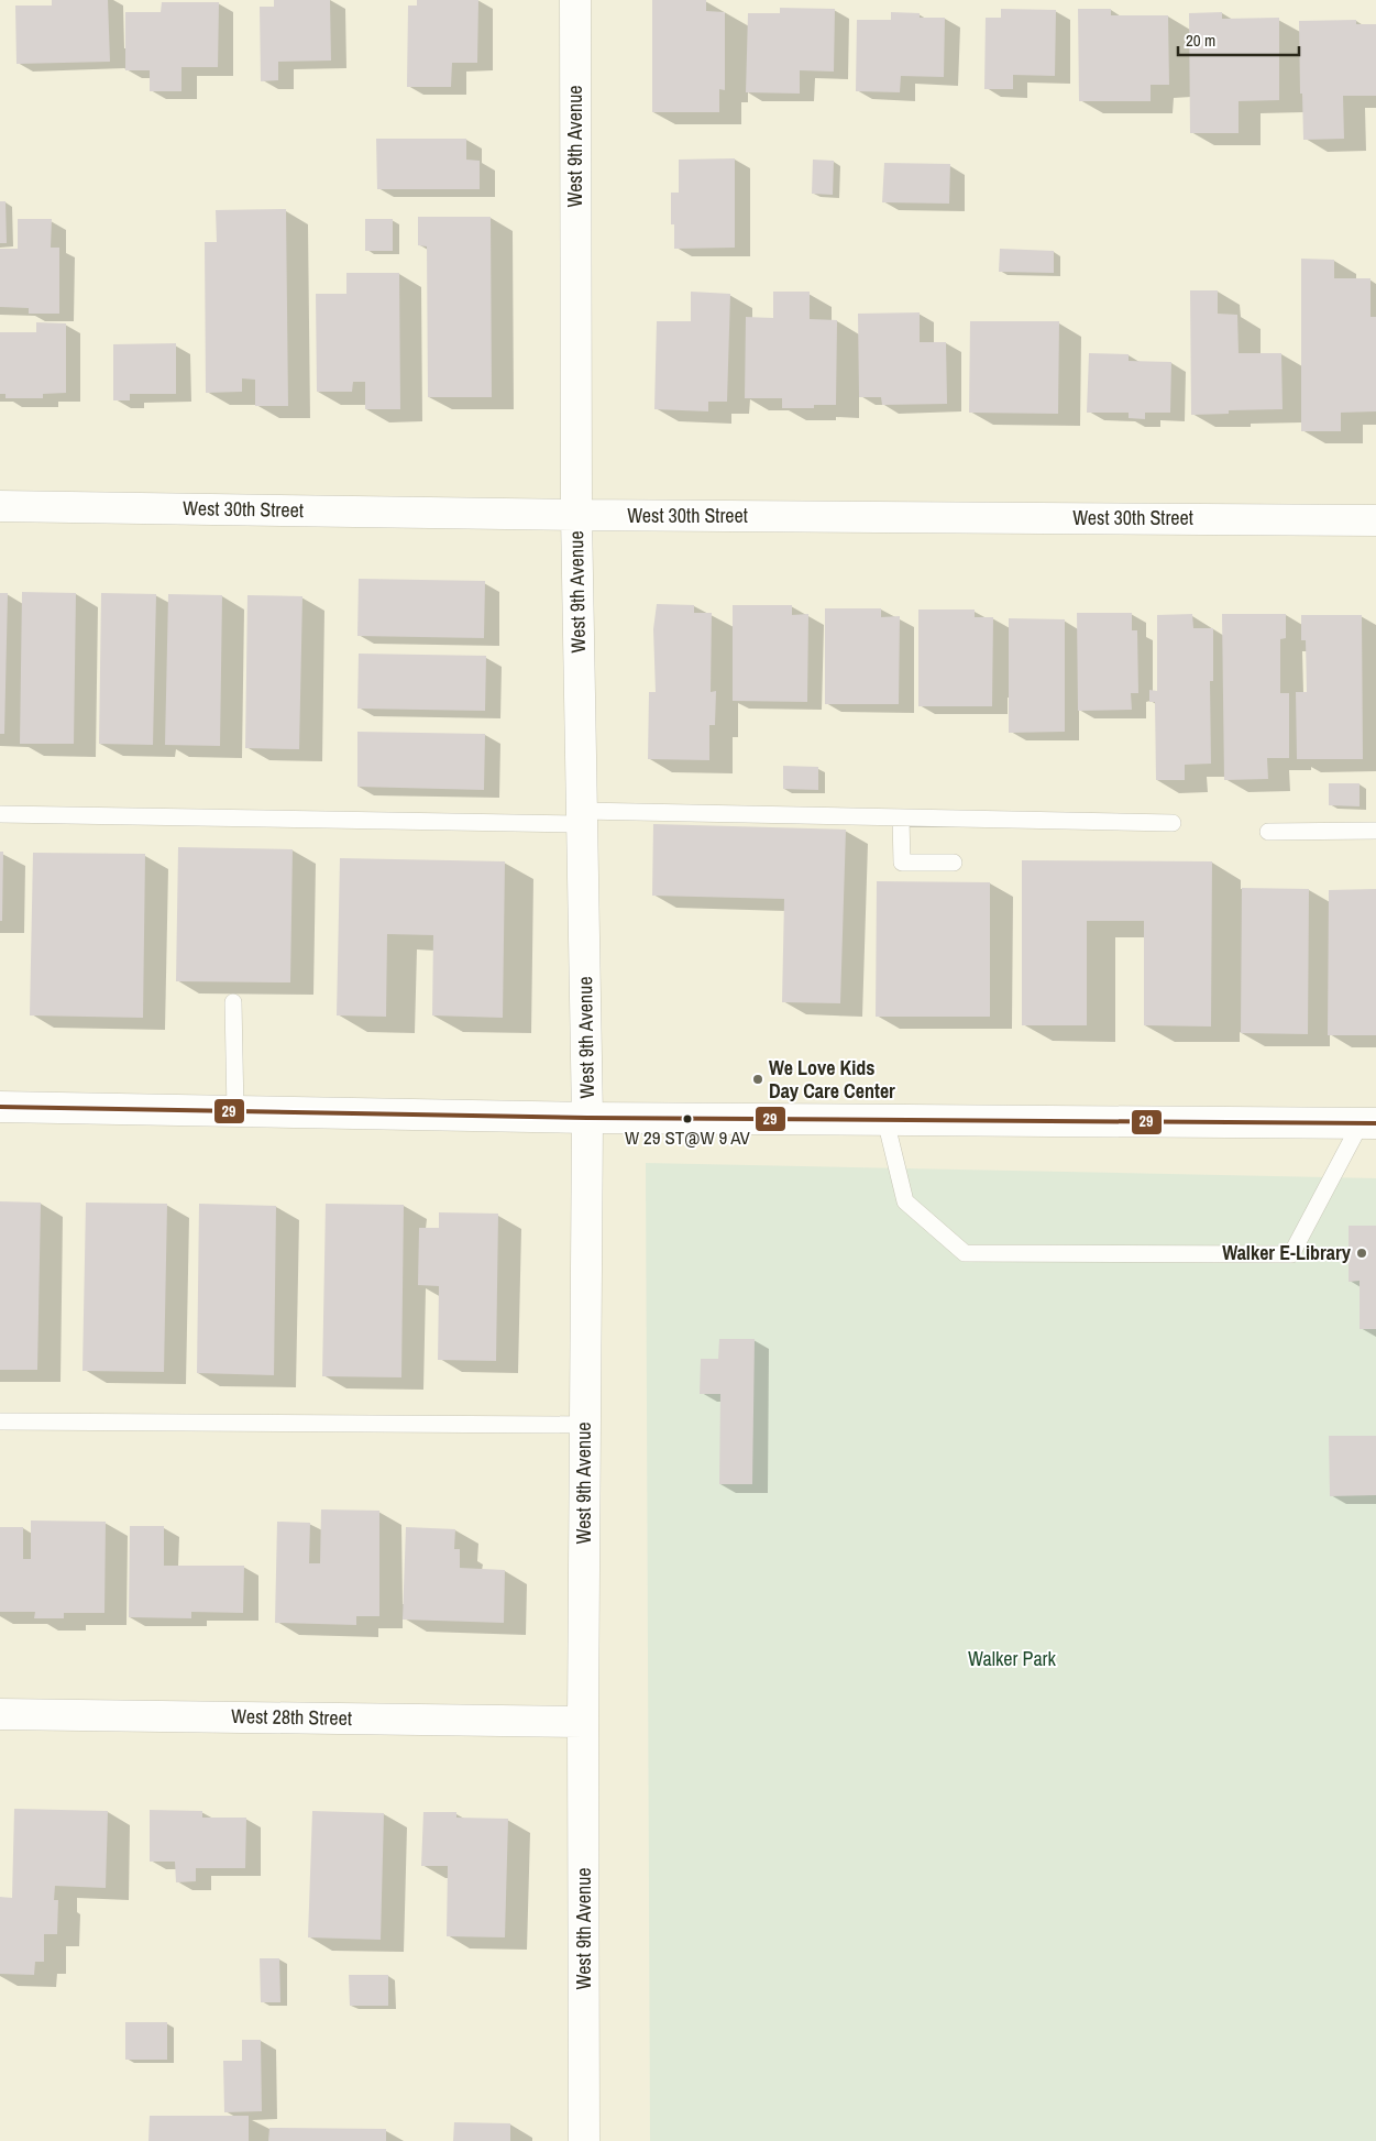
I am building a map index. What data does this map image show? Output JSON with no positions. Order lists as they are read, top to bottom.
{
  "streets": {
    "street": ["West 9th Avenue", "West 30th Street", "West 28th Street"]
  },
  "crossings": [
    ["West 9th Avenue", "West 30th Street"],
    ["West 9th Avenue", "West 28th Street"]
  ],
  "parks": ["Walker Park"],
  "places": ["We Love Kids Day Care Center", "W 29 ST@W 9 AV", "Walker E-Library"],
  "lines": ["transit line 29"],
  "scale_bar": "20 m"
}
